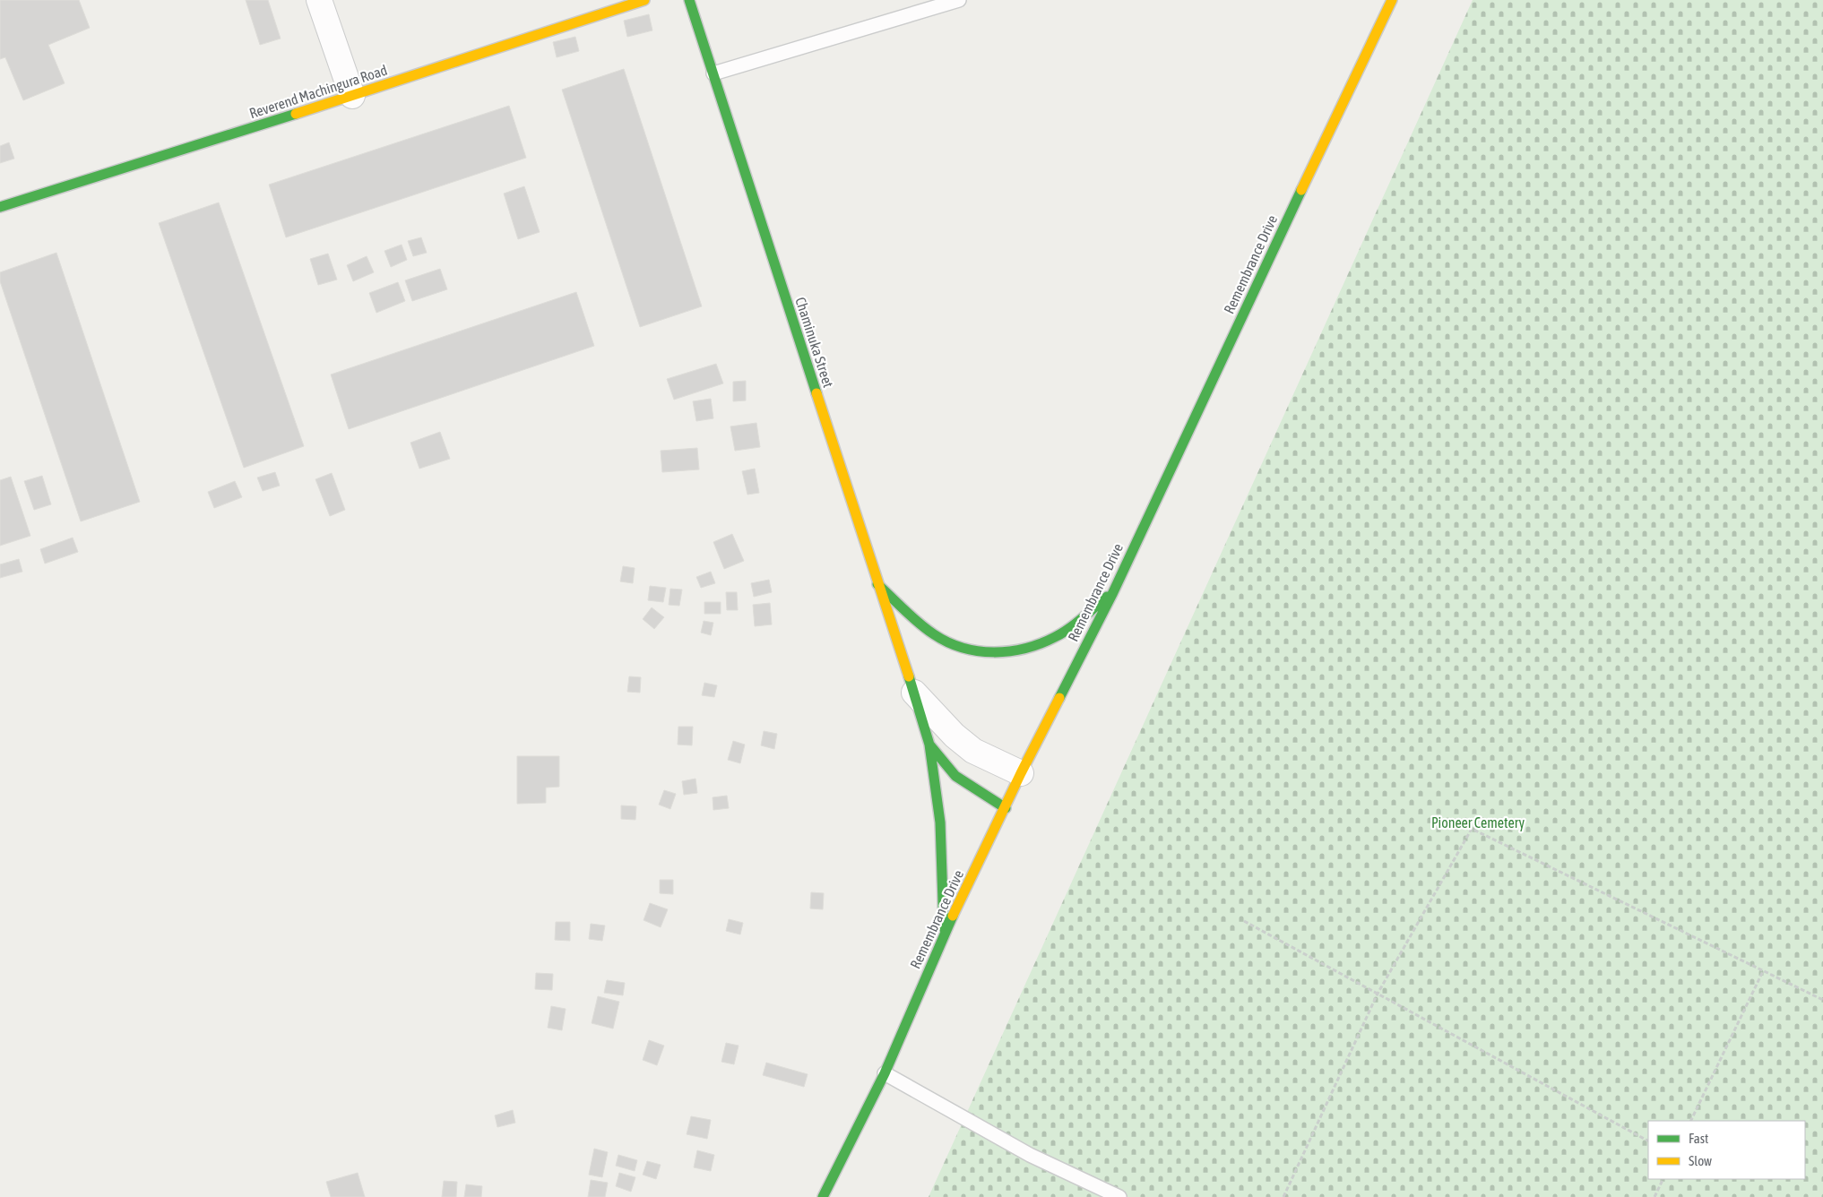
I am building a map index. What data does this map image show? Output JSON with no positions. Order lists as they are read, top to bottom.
{
  "streets": {
    "main road": ["Reverend Machingura Road", "Remembrance Drive", "Chaminuka Street"]
  },
  "parks": ["Pioneer Cemetery"],
  "legend": ["Fast", "Slow"]
}
